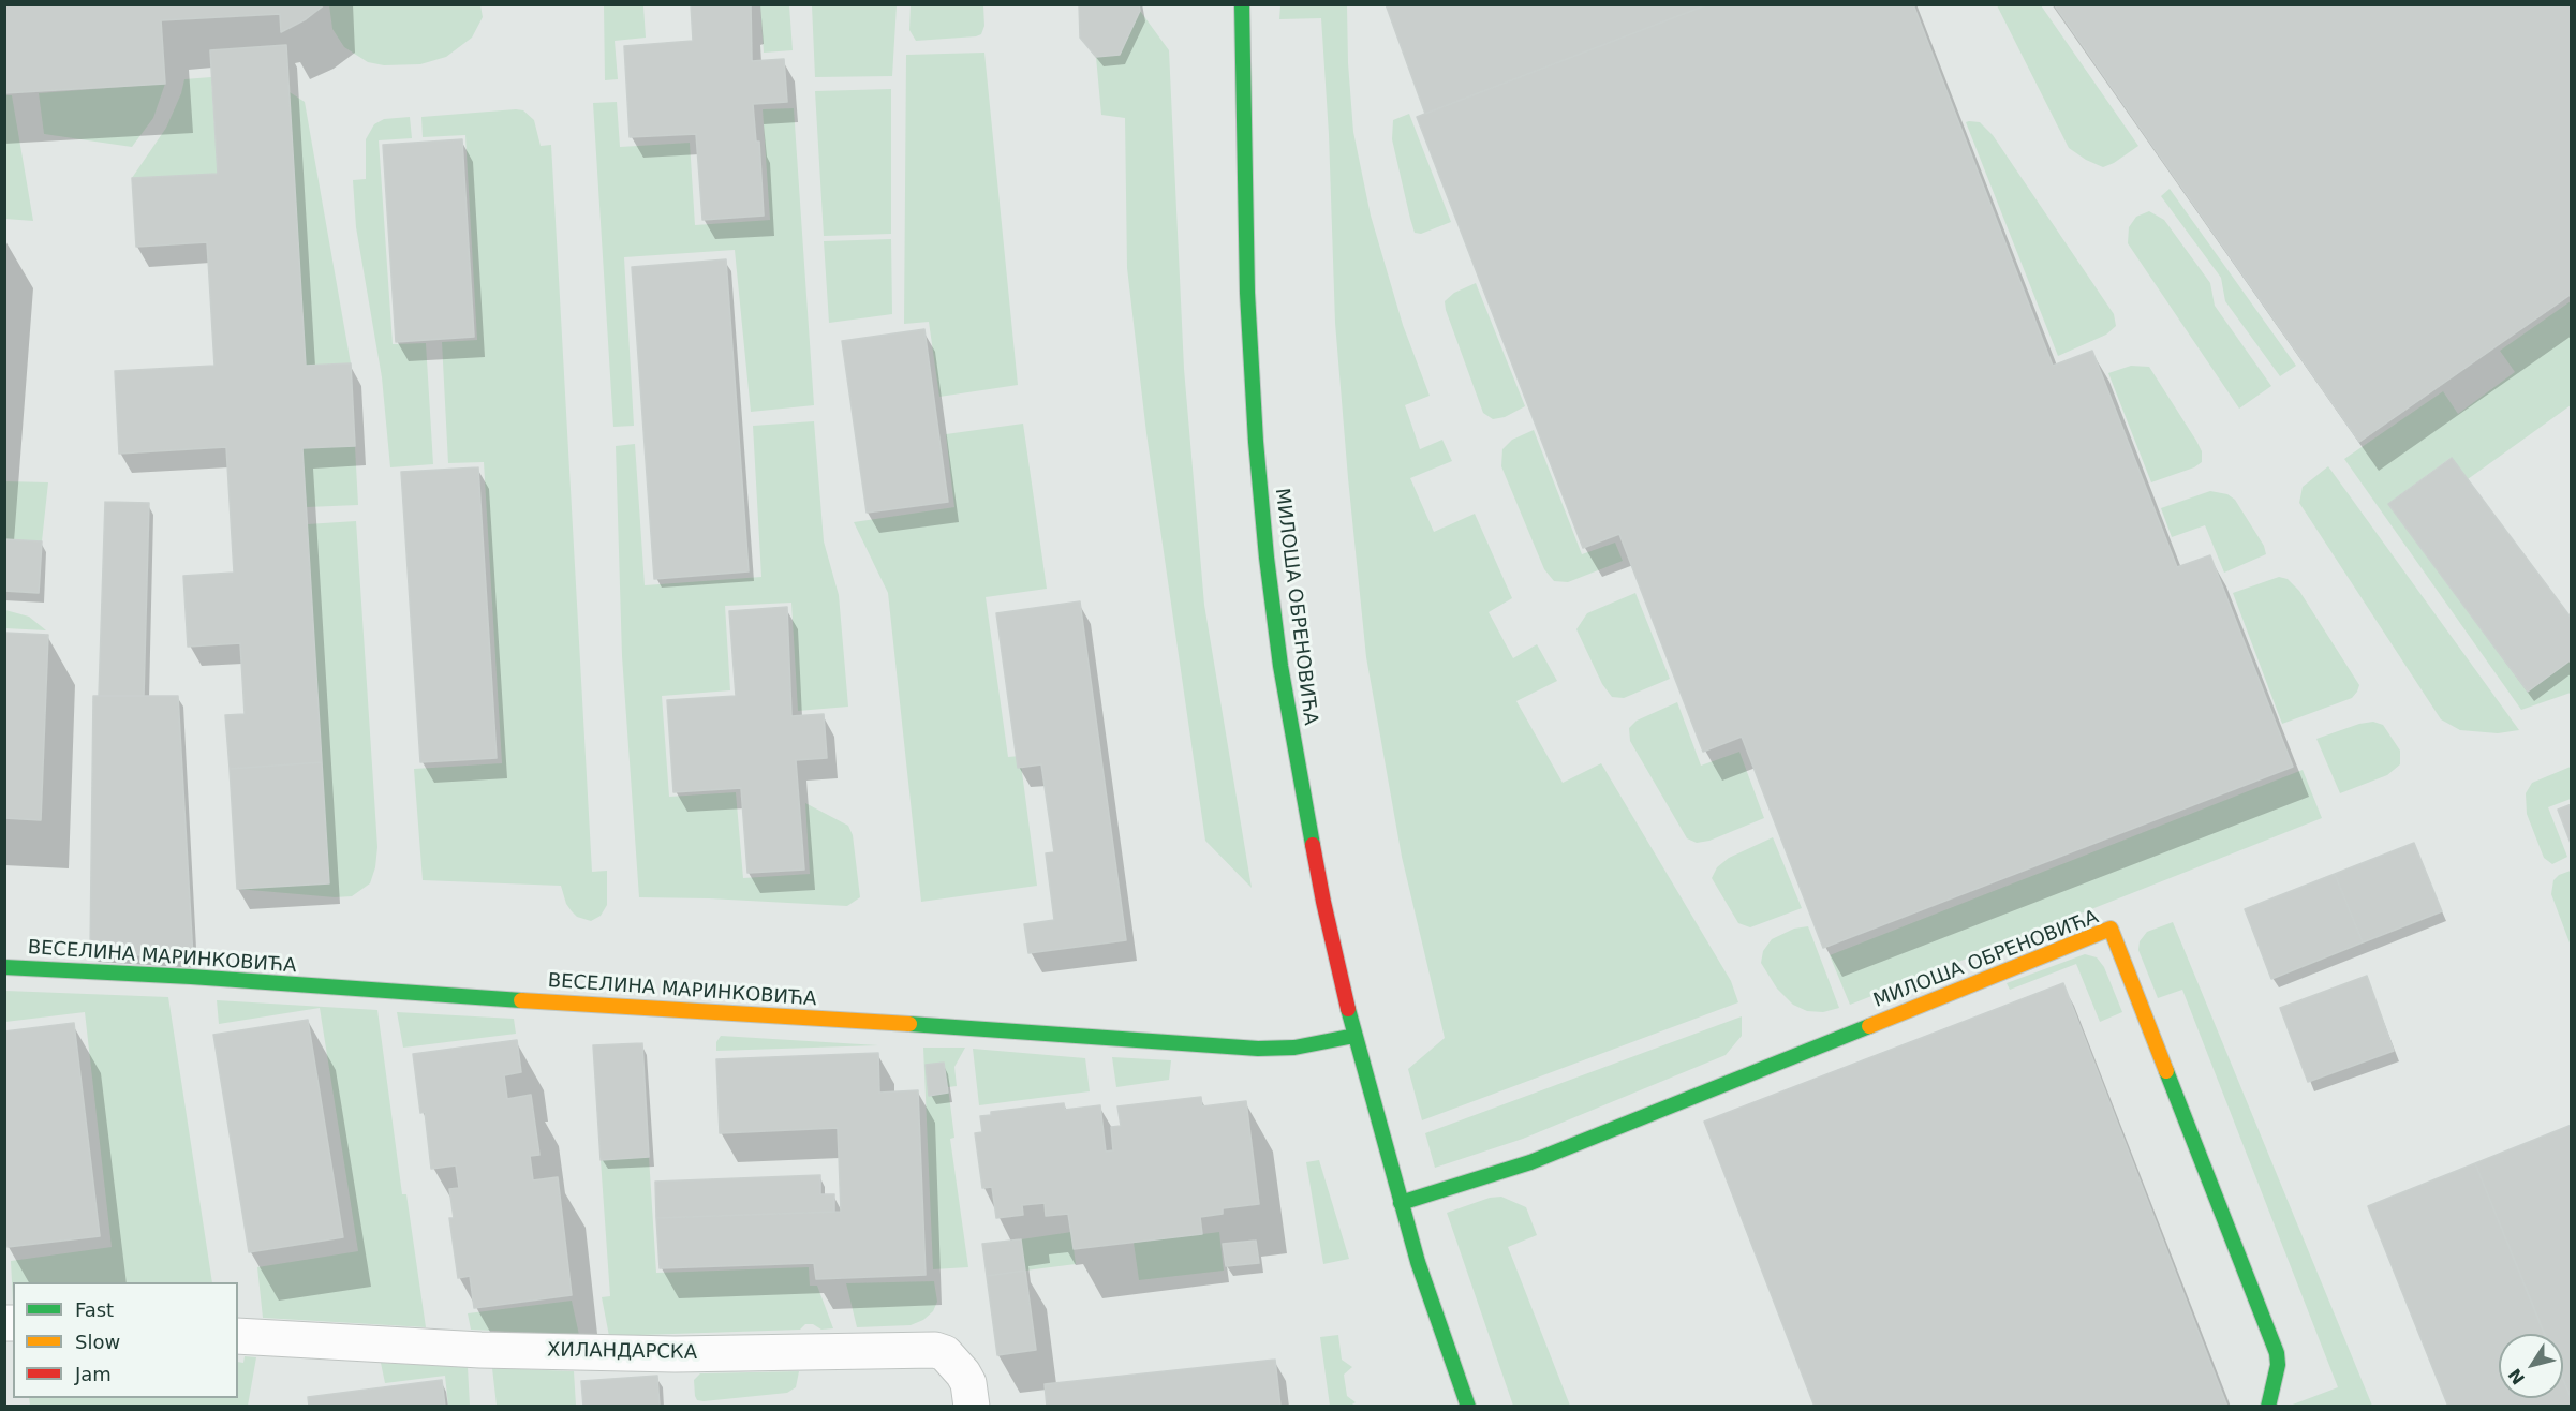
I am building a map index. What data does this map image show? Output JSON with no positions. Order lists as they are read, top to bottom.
{
  "streets": {
    "street": ["МИЛОША ОБРЕНОВИЋА", "ВЕСЕЛИНА МАРИНКОВИЋА", "ХИЛАНДАРСКА"]
  },
  "crossings": [
    ["МИЛОША ОБРЕНОВИЋА", "ВЕСЕЛИНА МАРИНКОВИЋА"]
  ],
  "legend": ["Fast", "Slow", "Jam"],
  "north": "bottom left"
}
